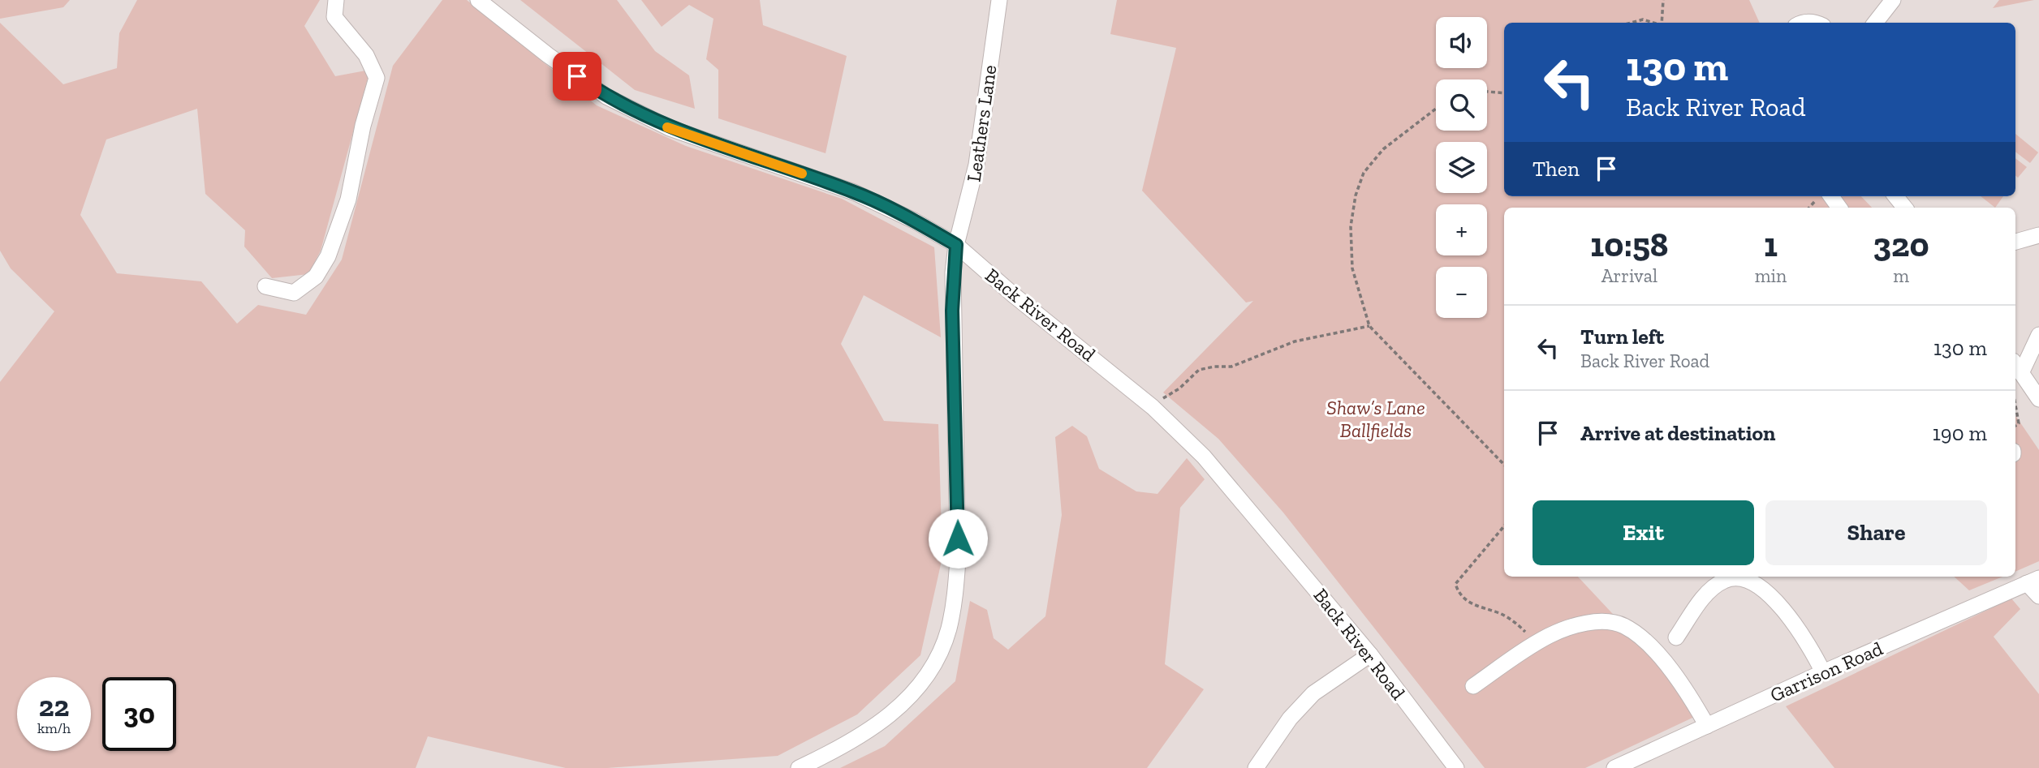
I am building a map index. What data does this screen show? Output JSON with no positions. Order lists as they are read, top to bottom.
{
  "streets": {
    "street": ["Leathers Lane", "Back River Road", "Garrison Road"]
  },
  "crossings": [
    ["Leathers Lane", "Back River Road"]
  ],
  "parks": ["Shaw’s Lane Ballfields"],
  "page": {
    "map_buttons": ["+", "−"],
    "turn": ["130 m", "Back River Road"],
    "then": "Then",
    "eta": [
      "10:58",
      "Arrival",
      "1",
      "min",
      "320",
      "m"
    ],
    "list": [
      {
        "name": "Turn left",
        "note": "Back River Road",
        "value": "130 m"
      },
      {
        "name": "Arrive at destination",
        "value": "190 m"
      }
    ],
    "buttons": ["Exit", "Share"],
    "speed": "22 km/h",
    "limit": "30"
  }
}
